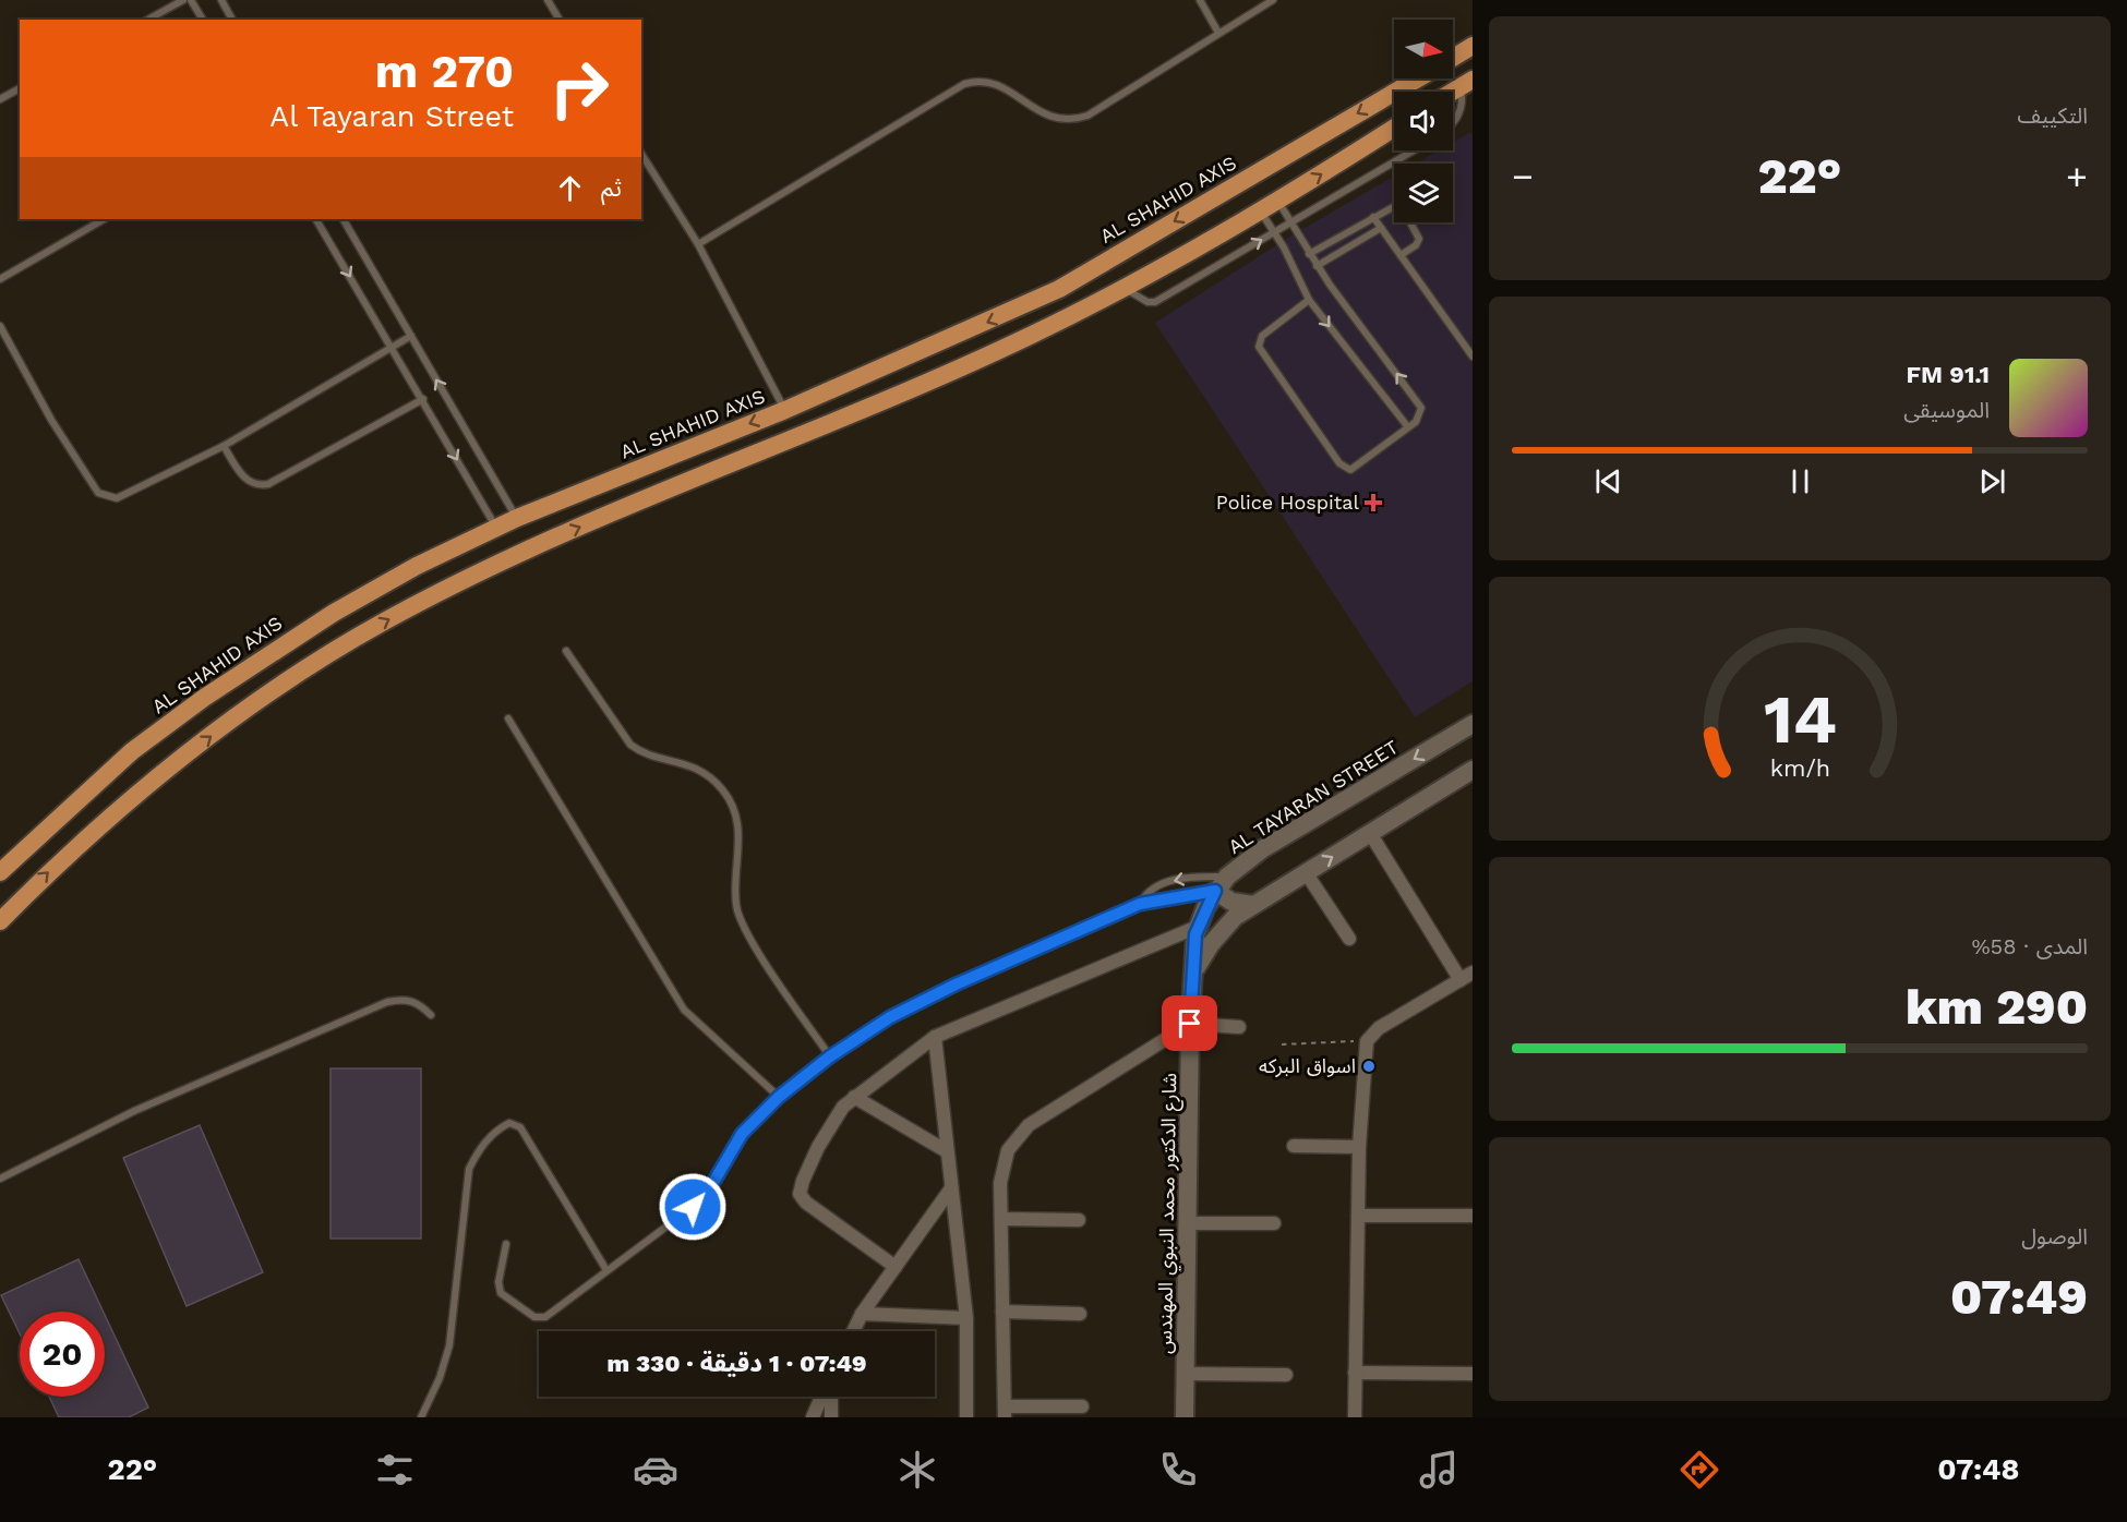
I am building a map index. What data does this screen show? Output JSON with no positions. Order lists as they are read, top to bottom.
{
  "streets": {
    "main road": ["AL SHAHID AXIS", "AL TAYARAN STREET", "شارع الدكتور محمد النبوي المهندس"]
  },
  "crossings": [
    ["AL TAYARAN STREET", "شارع الدكتور محمد النبوي المهندس"]
  ],
  "places": {
    "health": ["Police Hospital"],
    "other": ["اسواق البركه"]
  },
  "north": "right",
  "page": {
    "tile": [
      "التكييف",
      ["المدى · 58%", "290 km"],
      ["الوصول", "07:49"]
    ],
    "turn": ["270 m", "Al Tayaran Street"],
    "heat": ["−", "22°", "+"],
    "then": "ثم",
    "song": ["91.1 FM", "الموسيقى"],
    "limit": "20",
    "trip": "07:49 · 1 دقيقة · 330 m",
    "tabs": ["07:48", "22°"],
    "gauge": ["14", "km/h"]
  }
}
